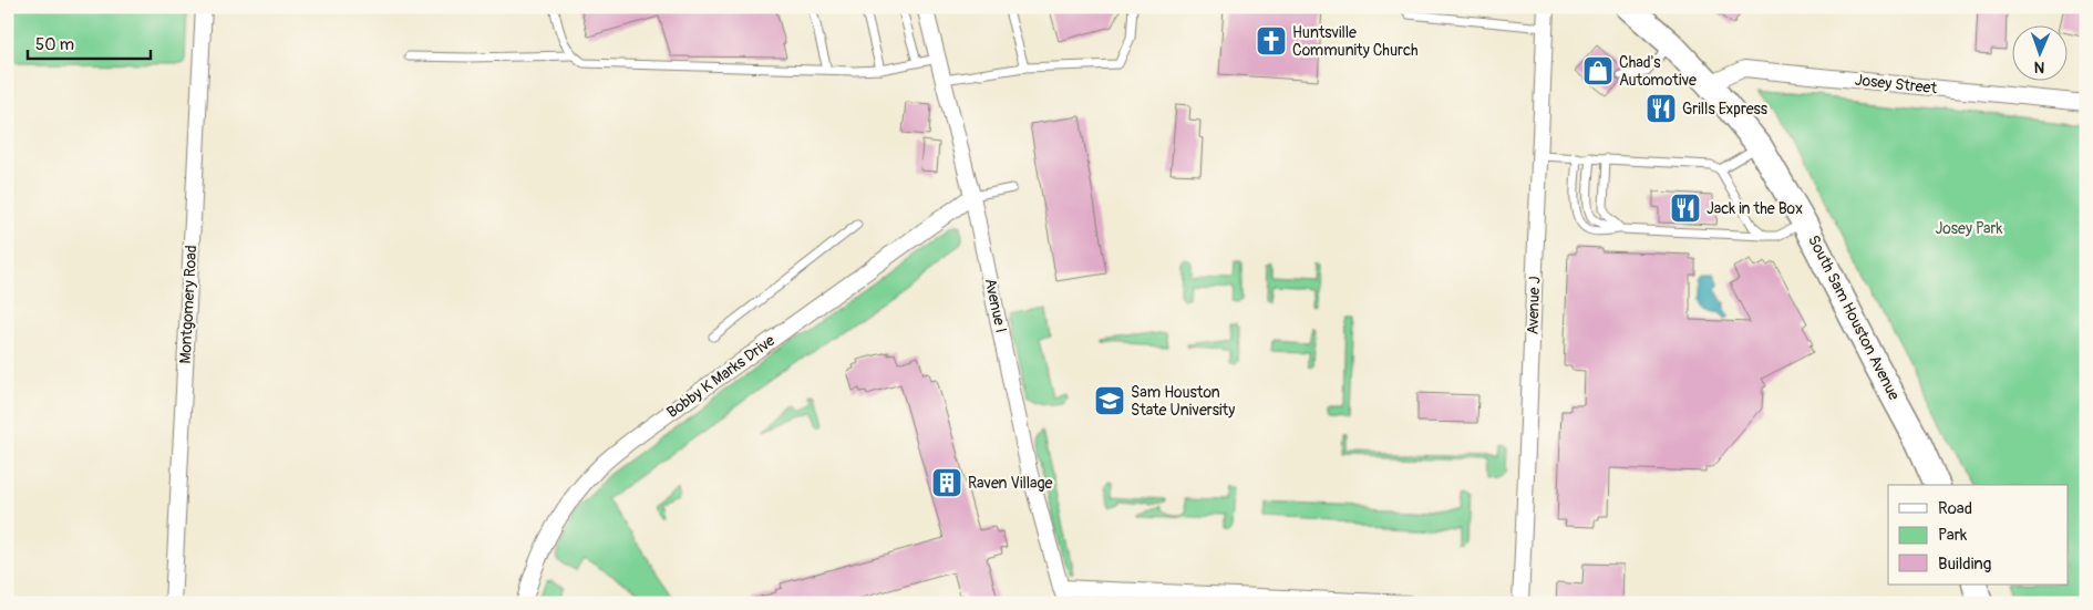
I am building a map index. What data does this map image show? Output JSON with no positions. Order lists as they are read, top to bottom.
{
  "streets": {
    "main road": ["South Sam Houston Avenue"],
    "street": [
      "Josey Street",
      "Montgomery Road",
      "Avenue I",
      "Avenue J",
      "Bobby K Marks Drive"
    ]
  },
  "crossings": [
    ["Josey Street", "South Sam Houston Avenue"],
    ["Avenue I", "Bobby K Marks Drive"]
  ],
  "parks": ["Josey Park"],
  "places": {
    "church": ["Huntsville Community Church"],
    "shop": ["Chad's Automotive"],
    "restaurant": ["Grills Express", "Jack in the Box"],
    "school or university": ["Sam Houston State University"],
    "building": ["Raven Village"]
  },
  "legend": ["Road", "Park", "Building"],
  "scale_bar": "50 m",
  "north": "bottom"
}
